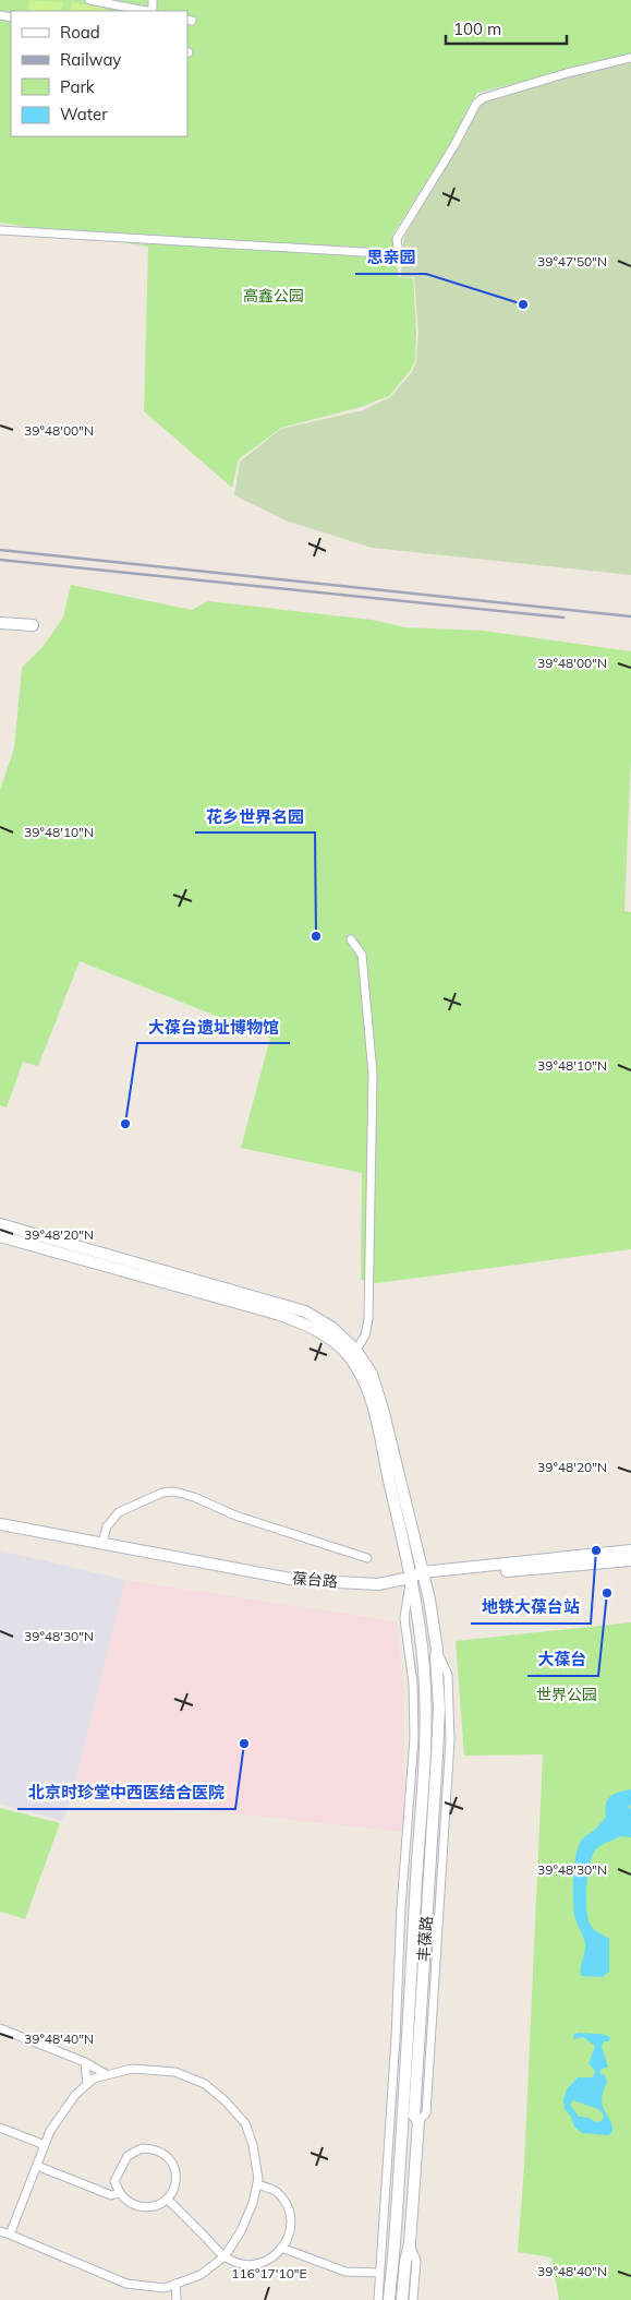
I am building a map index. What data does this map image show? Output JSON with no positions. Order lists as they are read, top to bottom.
{
  "streets": {
    "main road": ["葆台路", "丰葆路"]
  },
  "crossings": [
    ["葆台路", "丰葆路"]
  ],
  "parks": ["高鑫公园", "世界公园"],
  "places": [
    "思亲园",
    "花乡世界名园",
    "大葆台遗址博物馆",
    "地铁大葆台站",
    "大葆台",
    "北京时珍堂中西医结合医院"
  ],
  "legend": [
    "Road",
    "Railway",
    "Park",
    "Water"
  ],
  "scale_bar": "100 m",
  "coordinates": [
    "39°47'50\"N",
    "39°48'00\"N",
    "39°48'10\"N",
    "39°48'20\"N",
    "39°48'30\"N",
    "39°48'40\"N",
    "116°17'10\"E"
  ]
}
